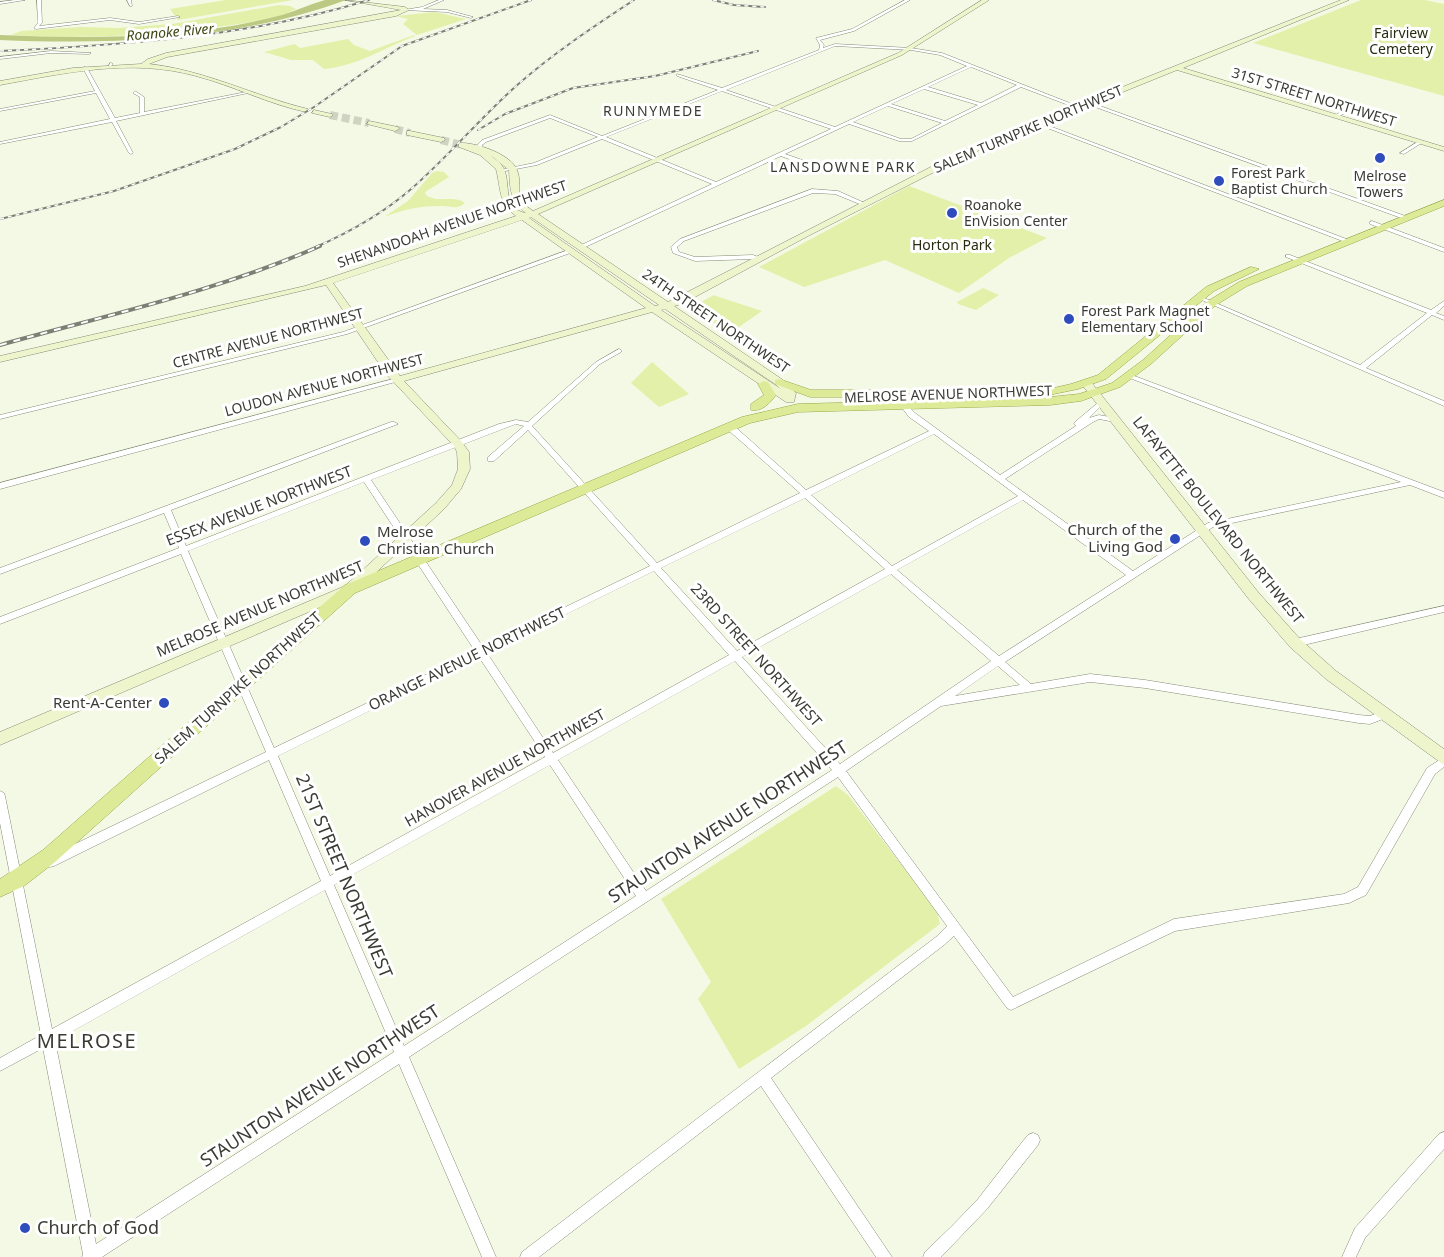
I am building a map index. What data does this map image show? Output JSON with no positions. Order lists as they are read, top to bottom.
{
  "streets": {
    "main road": ["SALEM TURNPIKE NORTHWEST", "MELROSE AVENUE NORTHWEST", "ORANGE AVENUE NORTHWEST"],
    "street": [
      "31ST STREET NORTHWEST",
      "SHENANDOAH AVENUE NORTHWEST",
      "24TH STREET NORTHWEST",
      "CENTRE AVENUE NORTHWEST",
      "LOUDON AVENUE NORTHWEST",
      "ESSEX AVENUE NORTHWEST",
      "LAFAYETTE BOULEVARD NORTHWEST",
      "23RD STREET NORTHWEST",
      "HANOVER AVENUE NORTHWEST",
      "STAUNTON AVENUE NORTHWEST",
      "21ST STREET NORTHWEST"
    ]
  },
  "crossings": [
    ["31ST STREET NORTHWEST", "SALEM TURNPIKE NORTHWEST"],
    ["SALEM TURNPIKE NORTHWEST", "24TH STREET NORTHWEST"],
    ["SALEM TURNPIKE NORTHWEST", "LOUDON AVENUE NORTHWEST"],
    ["SALEM TURNPIKE NORTHWEST", "MELROSE AVENUE NORTHWEST"],
    ["SALEM TURNPIKE NORTHWEST", "ESSEX AVENUE NORTHWEST"],
    ["SALEM TURNPIKE NORTHWEST", "ORANGE AVENUE NORTHWEST"],
    ["SALEM TURNPIKE NORTHWEST", "21ST STREET NORTHWEST"],
    ["SHENANDOAH AVENUE NORTHWEST", "24TH STREET NORTHWEST"],
    ["24TH STREET NORTHWEST", "CENTRE AVENUE NORTHWEST"],
    ["24TH STREET NORTHWEST", "LOUDON AVENUE NORTHWEST"],
    ["24TH STREET NORTHWEST", "MELROSE AVENUE NORTHWEST"],
    ["MELROSE AVENUE NORTHWEST", "LAFAYETTE BOULEVARD NORTHWEST"],
    ["MELROSE AVENUE NORTHWEST", "23RD STREET NORTHWEST"],
    ["MELROSE AVENUE NORTHWEST", "21ST STREET NORTHWEST"],
    ["ESSEX AVENUE NORTHWEST", "23RD STREET NORTHWEST"],
    ["ESSEX AVENUE NORTHWEST", "21ST STREET NORTHWEST"],
    ["LAFAYETTE BOULEVARD NORTHWEST", "23RD STREET NORTHWEST"],
    ["LAFAYETTE BOULEVARD NORTHWEST", "STAUNTON AVENUE NORTHWEST"],
    ["23RD STREET NORTHWEST", "ORANGE AVENUE NORTHWEST"],
    ["23RD STREET NORTHWEST", "HANOVER AVENUE NORTHWEST"],
    ["23RD STREET NORTHWEST", "STAUNTON AVENUE NORTHWEST"],
    ["ORANGE AVENUE NORTHWEST", "21ST STREET NORTHWEST"],
    ["HANOVER AVENUE NORTHWEST", "21ST STREET NORTHWEST"],
    ["STAUNTON AVENUE NORTHWEST", "21ST STREET NORTHWEST"]
  ],
  "districts": ["RUNNYMEDE", "LANSDOWNE PARK", "MELROSE"],
  "water": ["Roanoke River"],
  "parks": ["Fairview Cemetery", "Horton Park"],
  "places": [
    "Melrose Towers",
    "Forest Park Baptist Church",
    "Roanoke EnVision Center",
    "Forest Park Magnet Elementary School",
    "Church of the Living God",
    "Melrose Christian Church",
    "Rent-A-Center",
    "Church of God"
  ]
}
